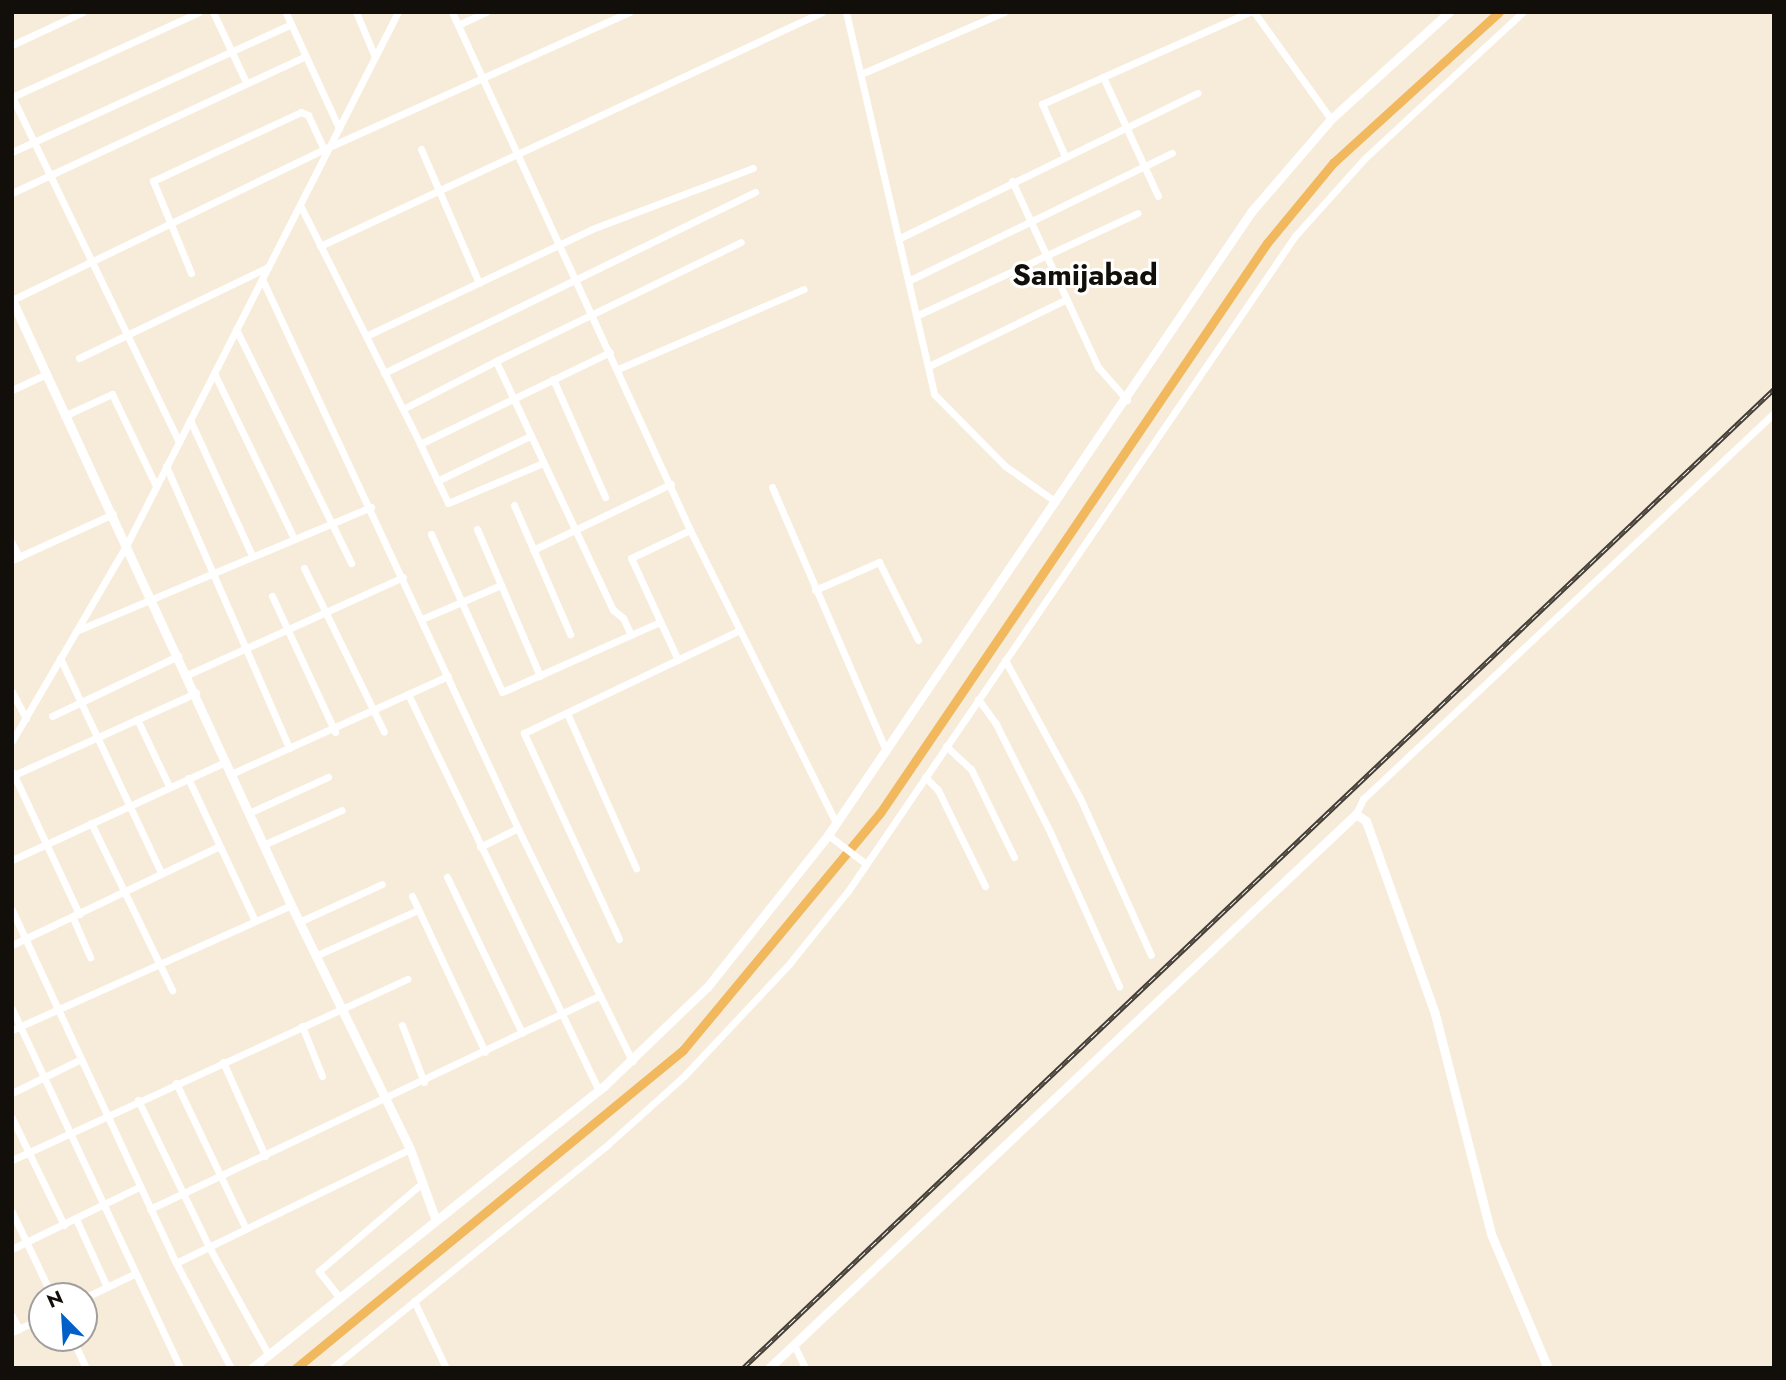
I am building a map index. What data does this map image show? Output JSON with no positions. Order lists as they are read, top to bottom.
{
  "districts": ["Samijabad"],
  "north": "top left"
}
